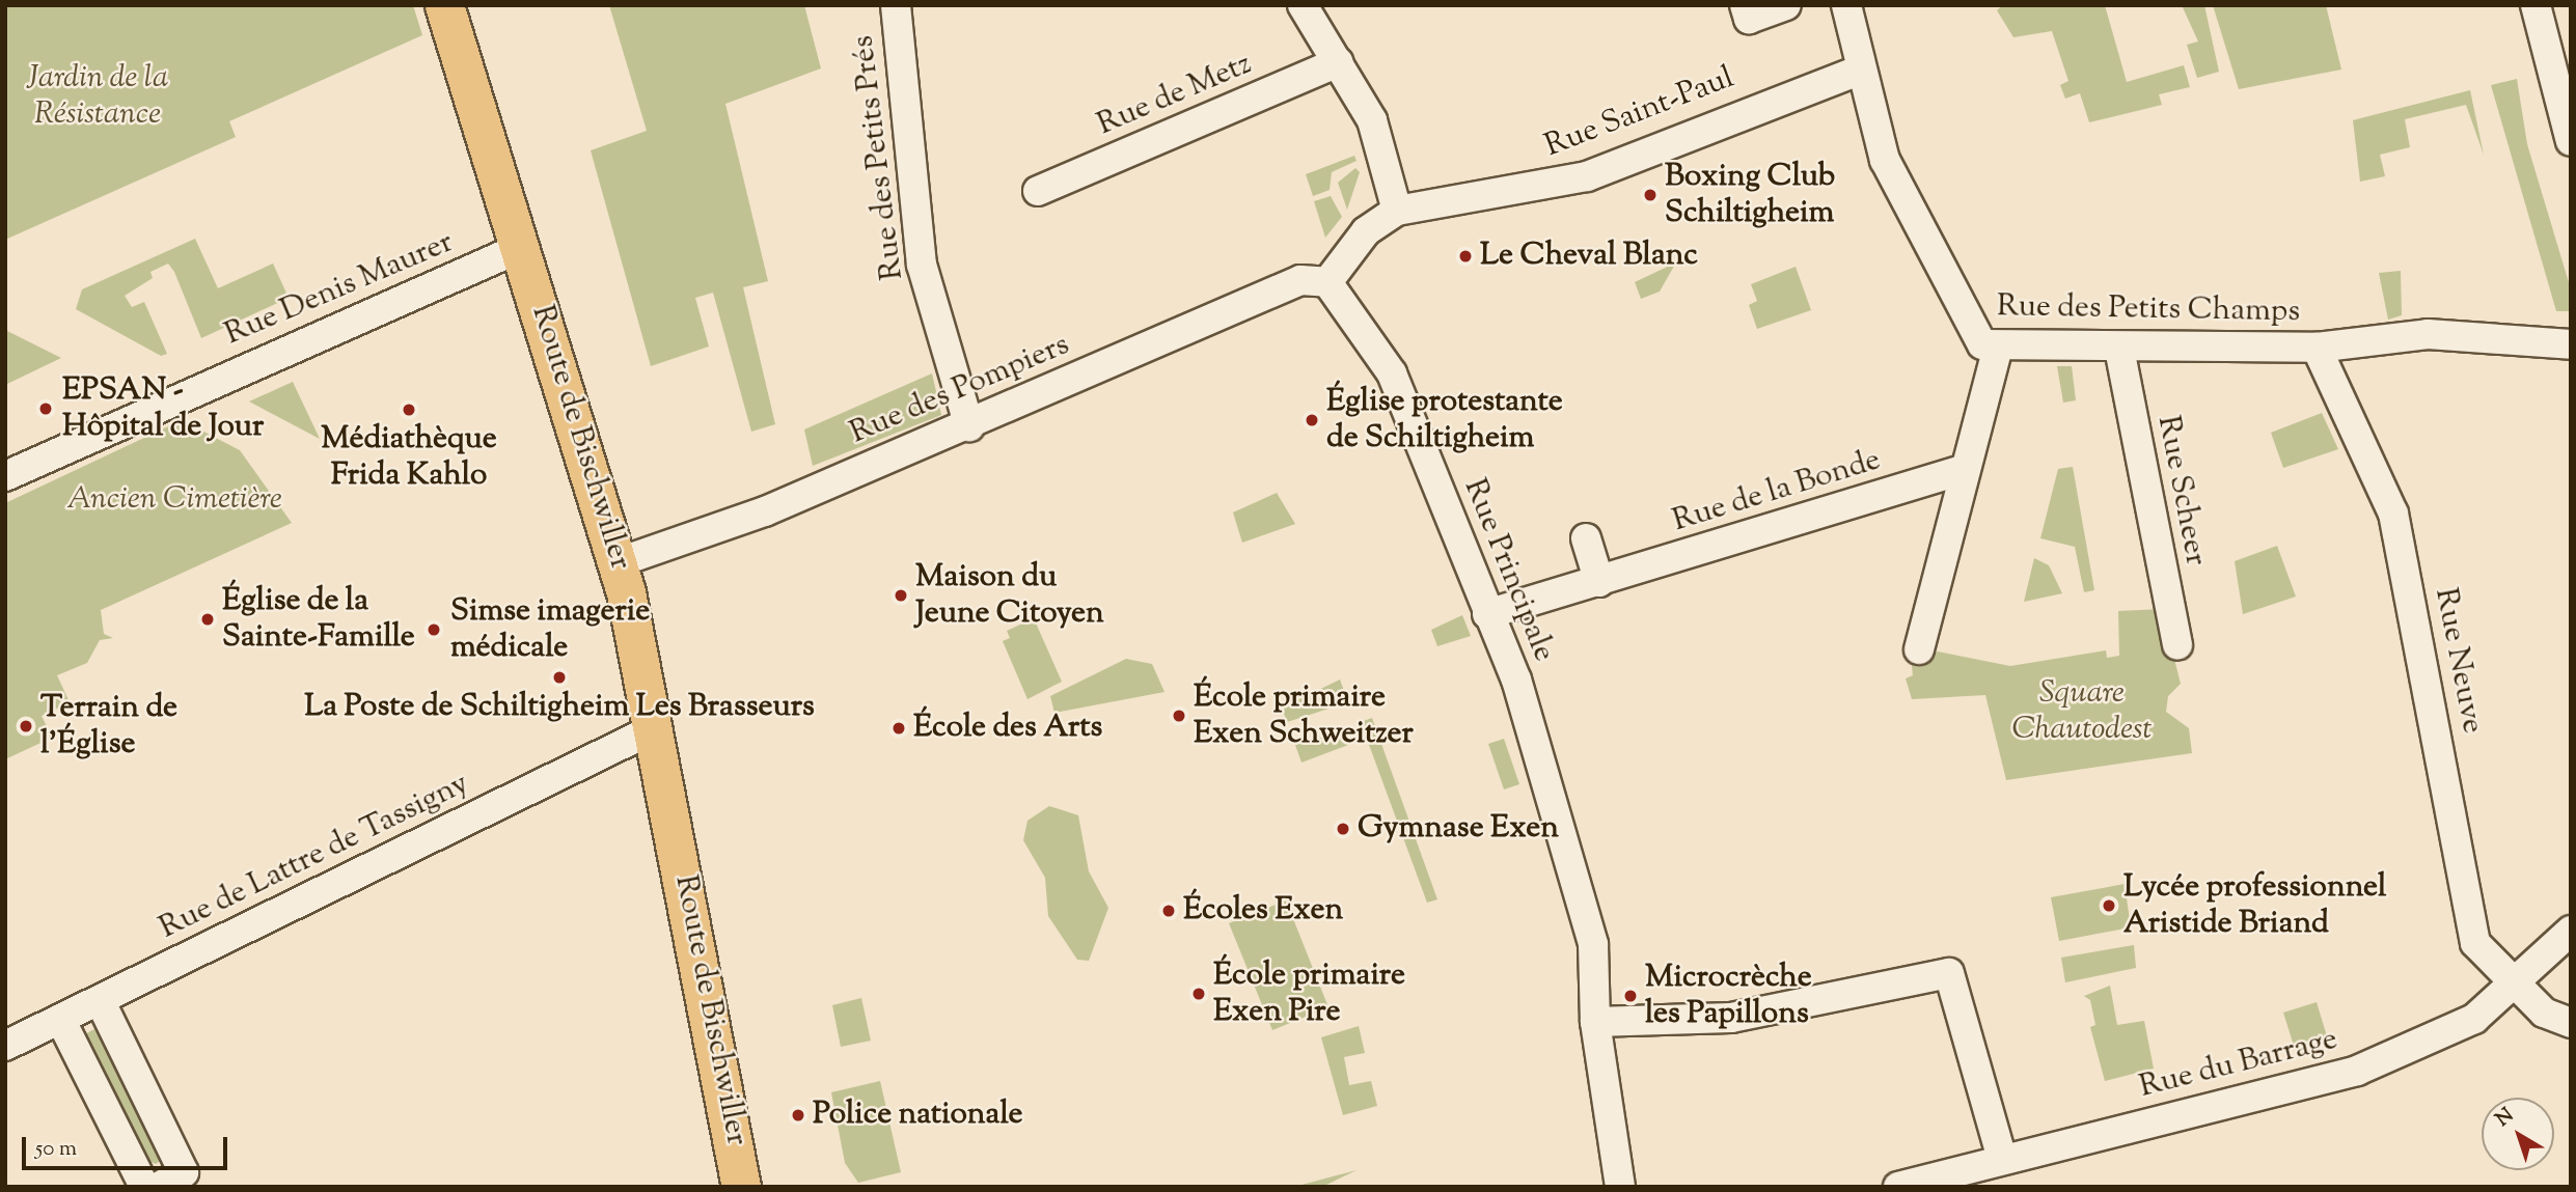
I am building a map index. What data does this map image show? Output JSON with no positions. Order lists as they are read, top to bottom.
{
  "streets": {
    "main road": ["Route de Bischwiller"],
    "street": [
      "Rue de Metz",
      "Rue Saint-Paul",
      "Rue des Petits Prés",
      "Rue Denis Maurer",
      "Rue des Petits Champs",
      "Rue des Pompiers",
      "Rue Scheer",
      "Rue de la Bonde",
      "Rue Principale",
      "Rue Neuve",
      "Rue de Lattre de Tassigny",
      "Rue du Barrage"
    ]
  },
  "crossings": [
    ["Rue Saint-Paul", "Rue des Petits Champs"],
    ["Rue des Petits Prés", "Rue des Pompiers"],
    ["Rue Denis Maurer", "Route de Bischwiller"],
    ["Rue des Petits Champs", "Rue Scheer"],
    ["Rue des Petits Champs", "Rue Neuve"],
    ["Rue des Pompiers", "Route de Bischwiller"],
    ["Rue des Pompiers", "Rue Principale"],
    ["Route de Bischwiller", "Rue de Lattre de Tassigny"],
    ["Rue de la Bonde", "Rue Principale"],
    ["Rue Neuve", "Rue du Barrage"]
  ],
  "parks": ["Jardin de la Résistance", "Ancien Cimetière", "Square Chautodest"],
  "places": [
    "Boxing Club Schiltigheim",
    "Le Cheval Blanc",
    "EPSAN - Hôpital de Jour",
    "Médiathèque Frida Kahlo",
    "Église protestante de Schiltigheim",
    "Maison du Jeune Citoyen",
    "Église de la Sainte-Famille",
    "Simse imagerie médicale",
    "La Poste de Schiltigheim Les Brasseurs",
    "École primaire Exen Schweitzer",
    "Terrain de l'Église",
    "École des Arts",
    "Gymnase Exen",
    "Lycée professionnel Aristide Briand",
    "Écoles Exen",
    "École primaire Exen Pire",
    "Microcrèche les Papillons",
    "Police nationale"
  ],
  "scale_bar": "50 m",
  "north": "top left"
}
